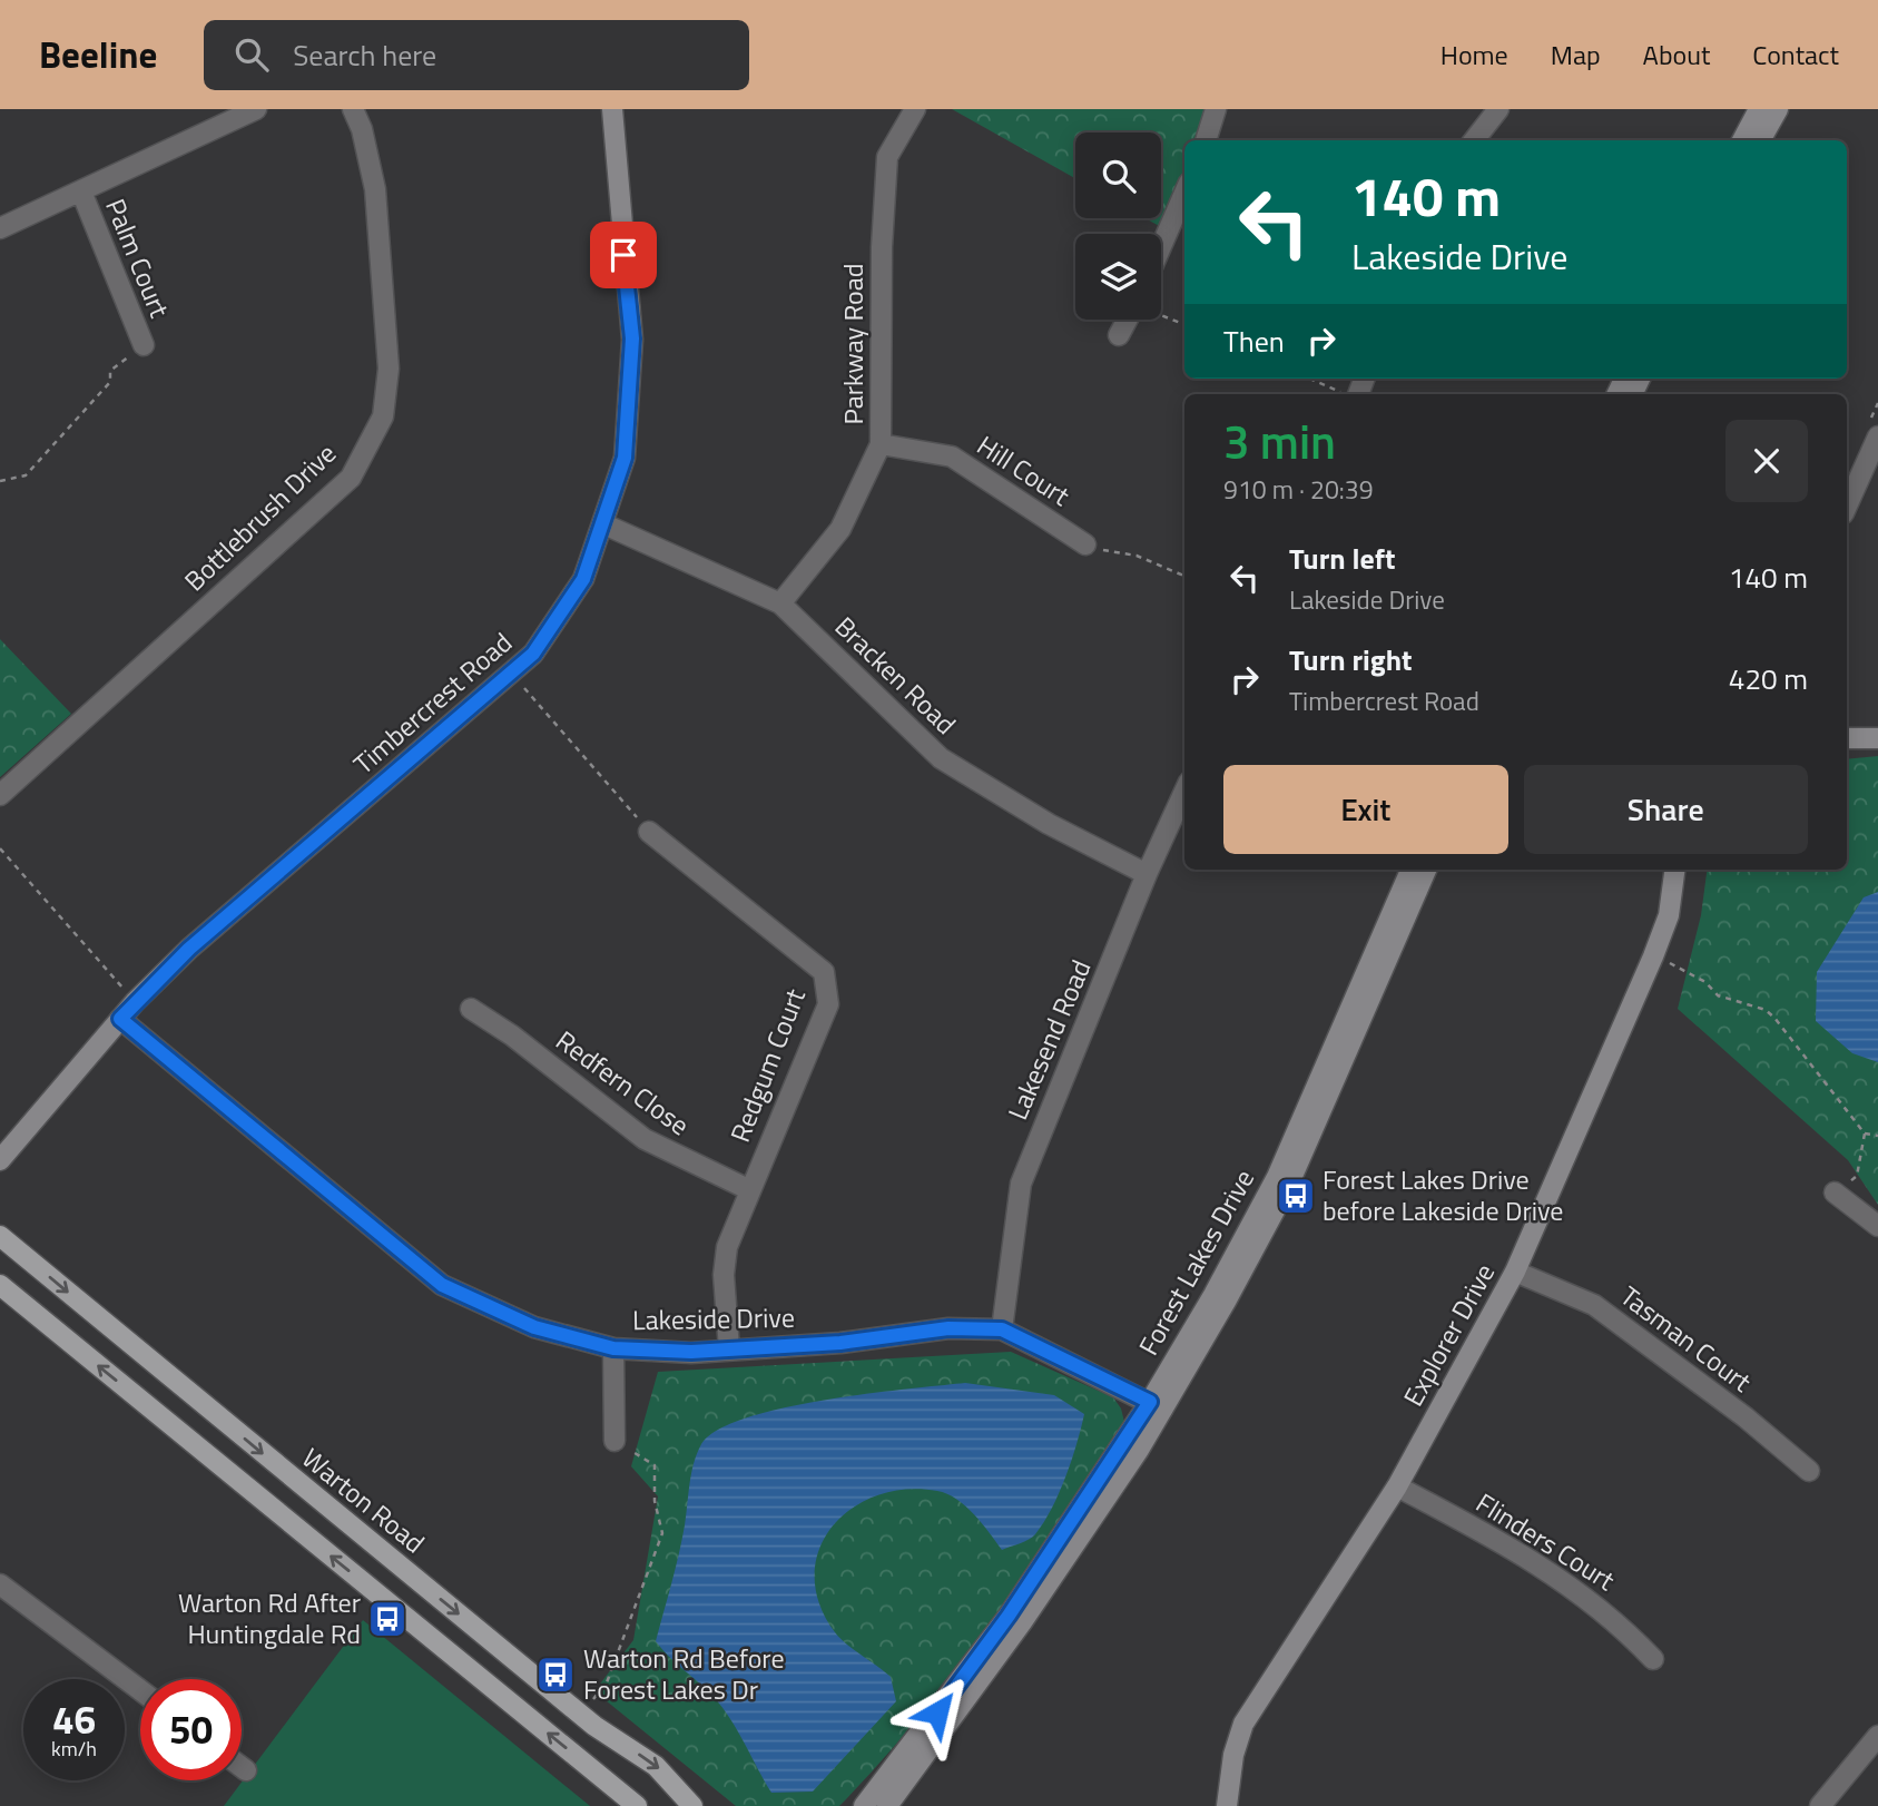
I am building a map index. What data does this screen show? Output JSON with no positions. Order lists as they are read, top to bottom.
{
  "streets": {
    "main road": ["Warton Road"],
    "street": [
      "Palm Court",
      "Parkway Road",
      "Hill Court",
      "Bottlebrush Drive",
      "Bracken Road",
      "Timbercrest Road",
      "Lakesend Road",
      "Redgum Court",
      "Redfern Close",
      "Forest Lakes Drive",
      "Lakeside Drive",
      "Explorer Drive",
      "Tasman Court",
      "Flinders Court"
    ]
  },
  "crossings": [
    ["Parkway Road", "Hill Court"],
    ["Parkway Road", "Bracken Road"],
    ["Bracken Road", "Timbercrest Road"],
    ["Bracken Road", "Lakesend Road"],
    ["Timbercrest Road", "Lakeside Drive"],
    ["Lakesend Road", "Lakeside Drive"],
    ["Redgum Court", "Redfern Close"],
    ["Redgum Court", "Lakeside Drive"],
    ["Forest Lakes Drive", "Lakeside Drive"],
    ["Explorer Drive", "Tasman Court"],
    ["Explorer Drive", "Flinders Court"]
  ],
  "places": {
    "bus stop": ["Forest Lakes Drive before Lakeside Drive", "Warton Rd After Huntingdale Rd", "Warton Rd Before Forest Lakes Dr"]
  },
  "page": {
    "header": "Beeline",
    "search": "Search here",
    "nav": [
      "Home",
      "Map",
      "About",
      "Contact"
    ],
    "turn": ["140 m", "Lakeside Drive"],
    "then": "Then",
    "heading": ["3 min", "910 m · 20:39"],
    "list": [
      {
        "name": "Turn left",
        "note": "Lakeside Drive",
        "value": "140 m"
      },
      {
        "name": "Turn right",
        "note": "Timbercrest Road",
        "value": "420 m"
      }
    ],
    "buttons": ["Exit", "Share"],
    "speed": "46 km/h",
    "limit": "50"
  }
}
